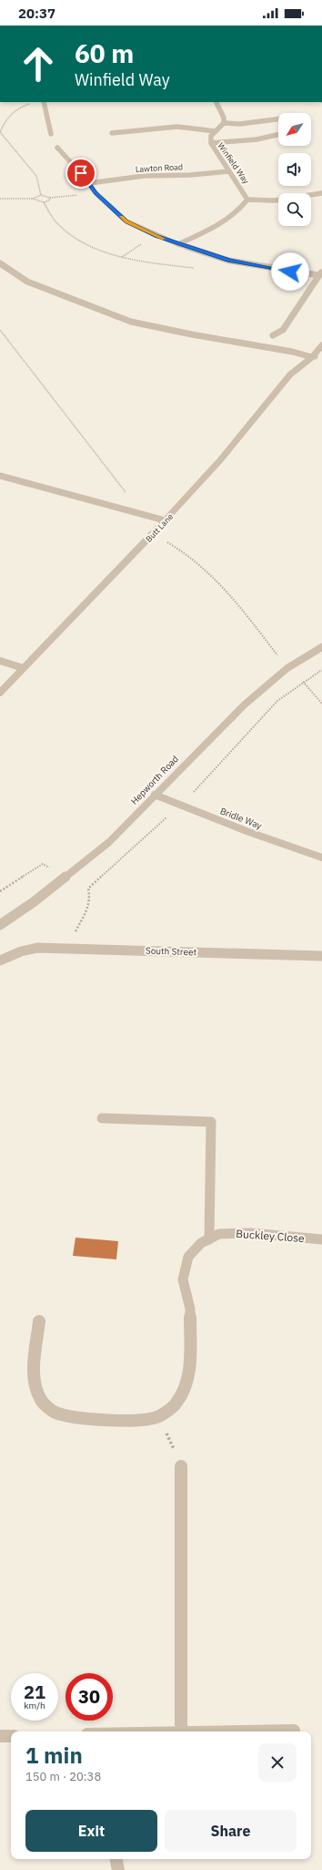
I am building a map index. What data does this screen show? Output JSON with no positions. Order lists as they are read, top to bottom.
{
  "streets": {
    "street": [
      "Winfield Way",
      "Lawton Road",
      "Butt Lane",
      "Hepworth Road",
      "Bridle Way",
      "South Street",
      "Buckley Close"
    ]
  },
  "crossings": [
    ["Winfield Way", "Lawton Road"],
    ["Hepworth Road", "Bridle Way"]
  ],
  "north": "bottom left",
  "page": {
    "status": "20:37",
    "turn": ["60 m", "Winfield Way"],
    "speed": "21 km/h",
    "limit": "30",
    "heading": ["1 min", "150 m · 20:38"],
    "buttons": ["Exit", "Share"]
  }
}
